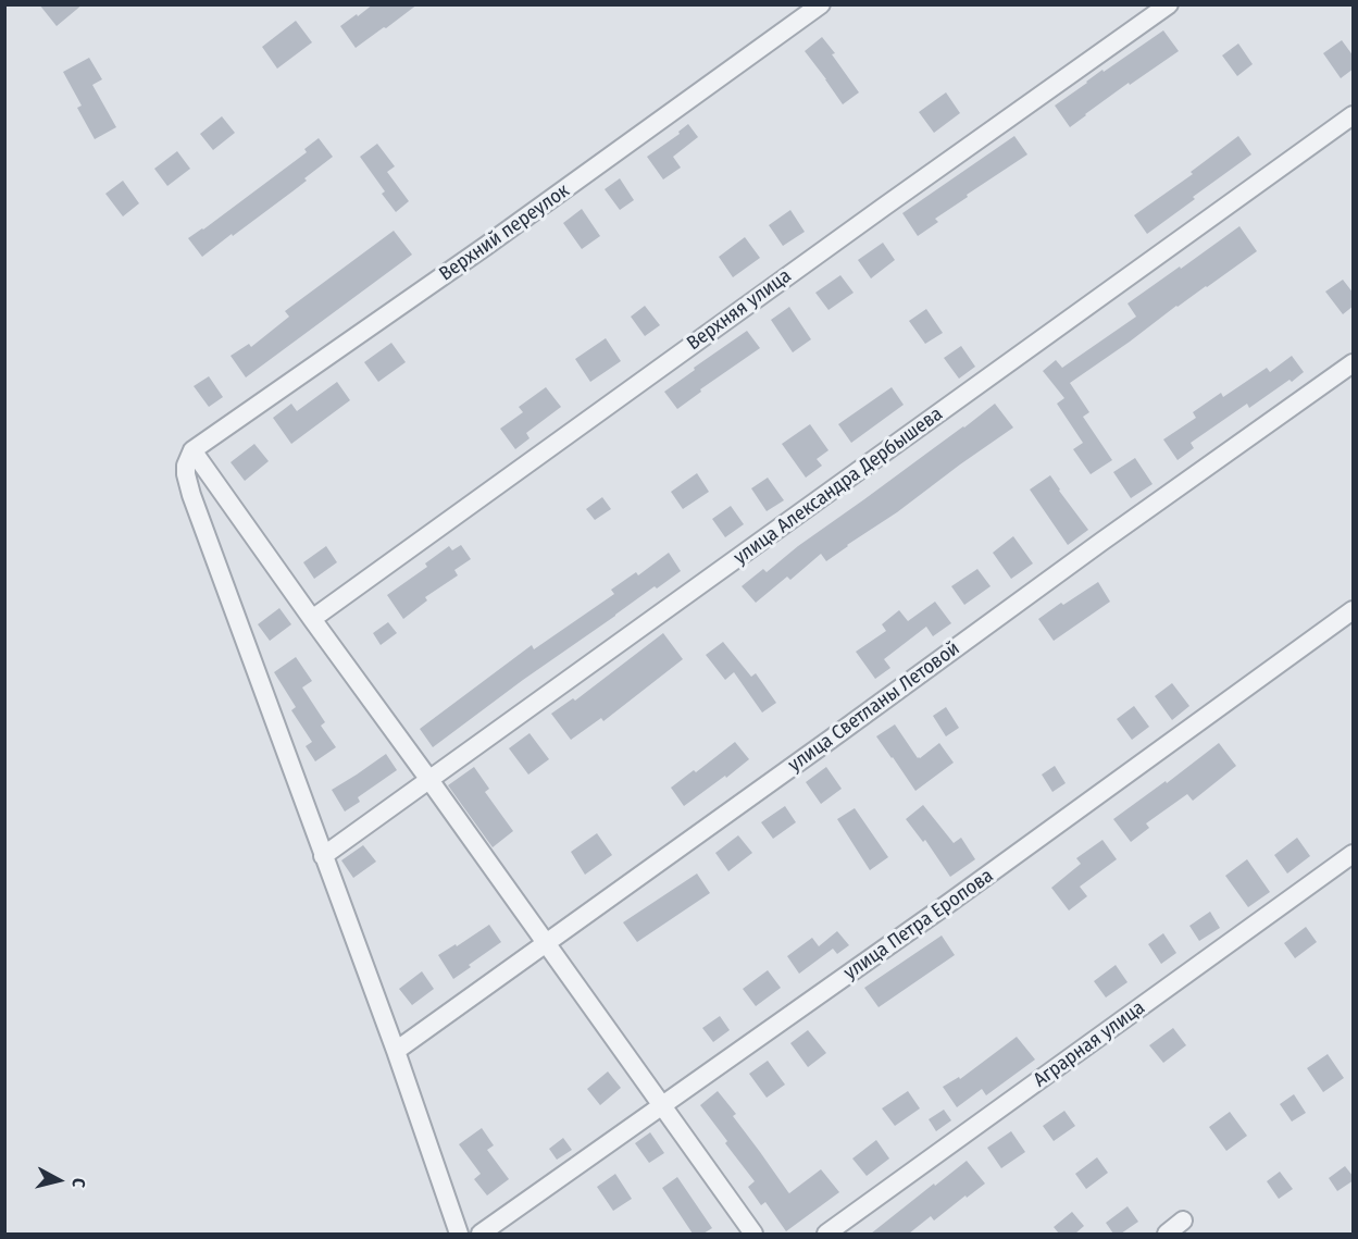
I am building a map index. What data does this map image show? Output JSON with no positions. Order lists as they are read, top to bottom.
{
  "streets": {
    "street": [
      "Верхний переулок",
      "Верхняя улица",
      "улица Александра Дербышева",
      "улица Светланы Летовой",
      "улица Петра Еропова",
      "Аграрная улица"
    ]
  },
  "north": "right"
}
